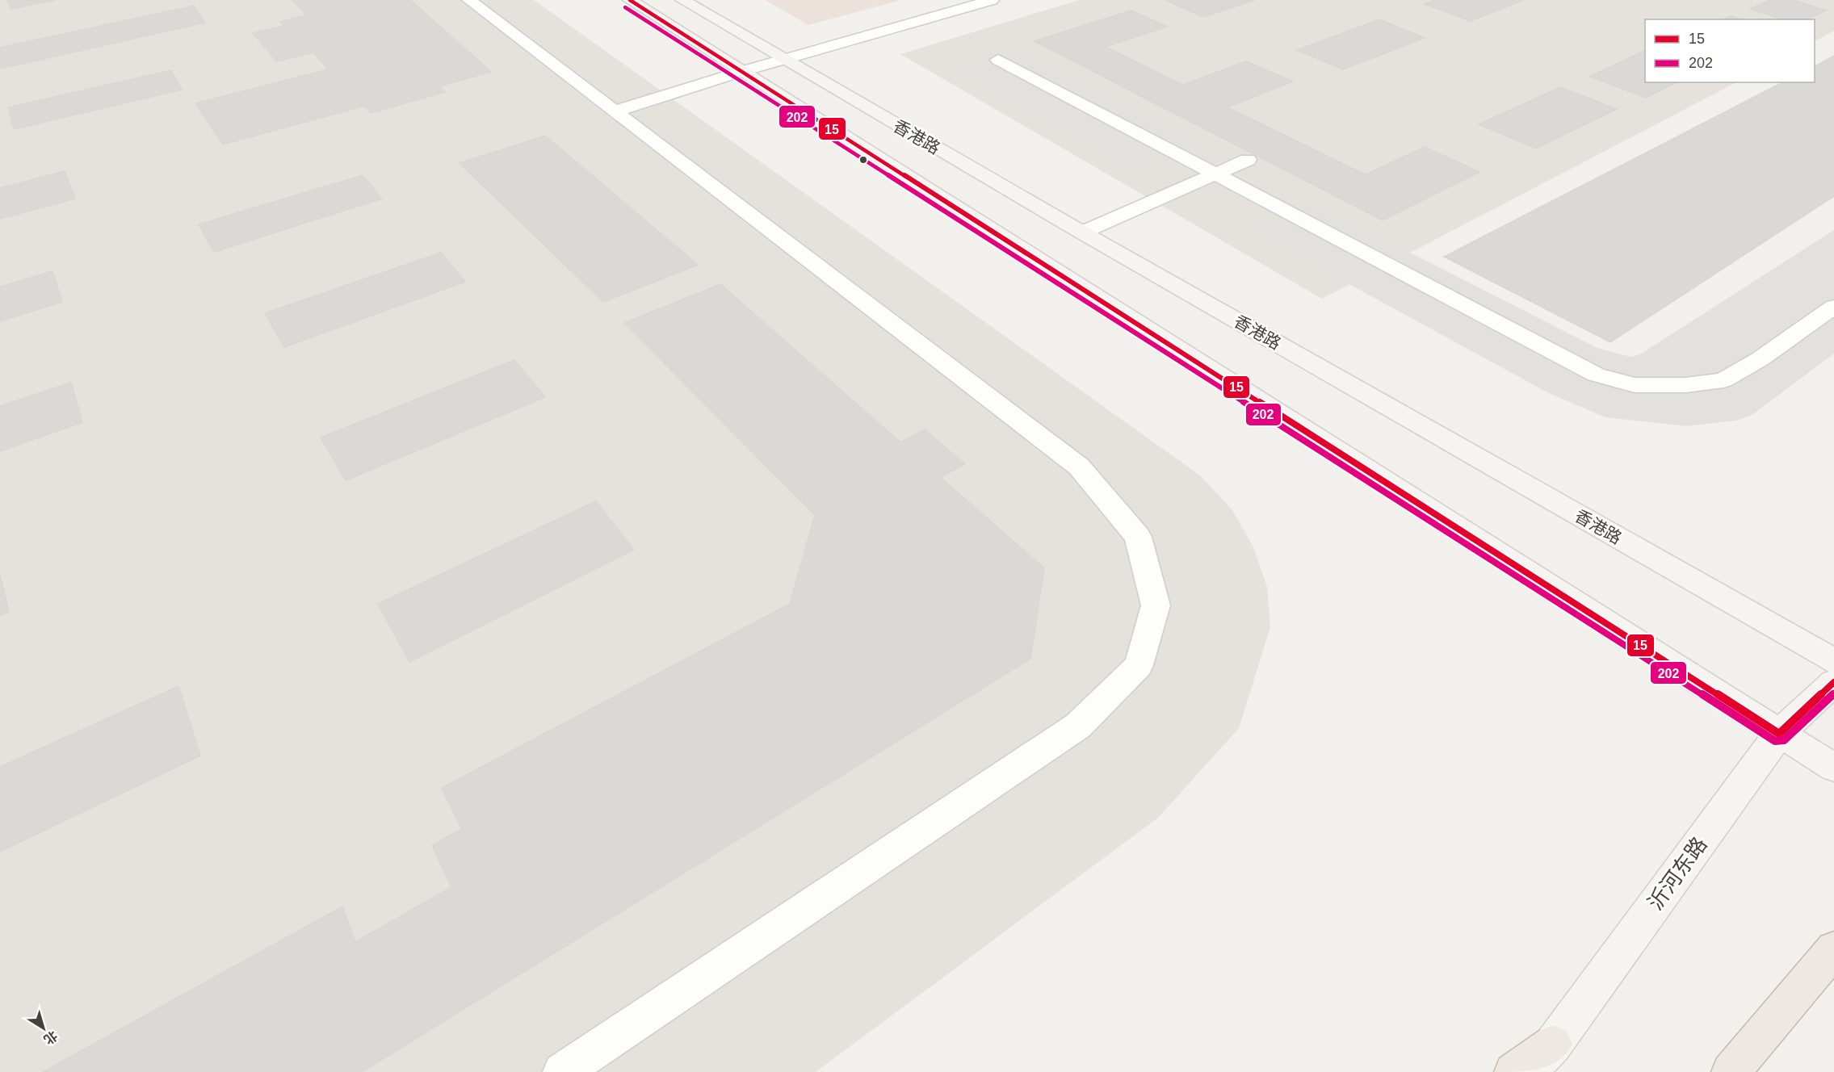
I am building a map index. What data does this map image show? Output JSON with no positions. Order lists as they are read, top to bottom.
{
  "streets": {
    "main road": ["香港路", "沂河东路"]
  },
  "lines": ["transit line 15", "transit line 202"],
  "legend": ["15", "202"],
  "north": "bottom right"
}
